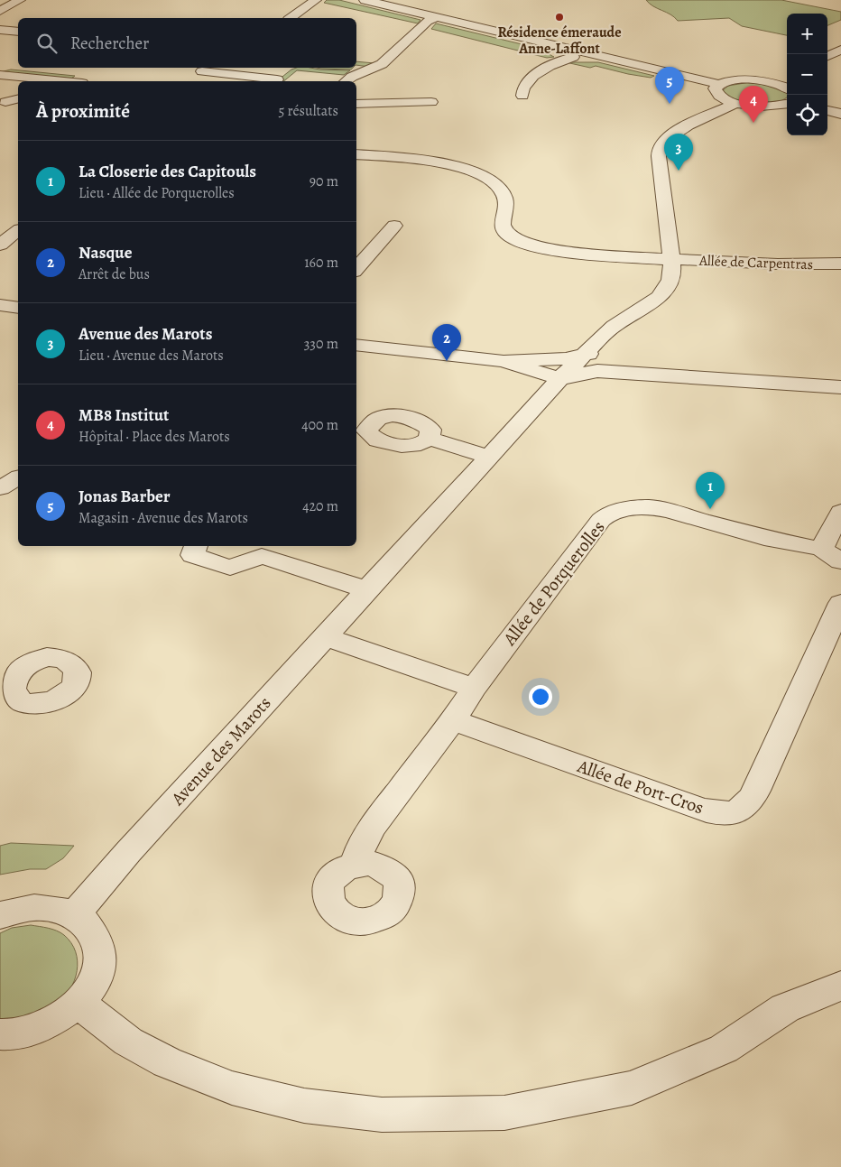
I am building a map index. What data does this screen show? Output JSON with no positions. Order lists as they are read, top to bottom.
{
  "streets": {
    "street": [
      "Allée de Carpentras",
      "Allée de Porquerolles",
      "Avenue des Marots",
      "Allée de Port-Cros"
    ]
  },
  "crossings": [
    ["Allée de Carpentras", "Avenue des Marots"],
    ["Allée de Porquerolles", "Allée de Port-Cros"]
  ],
  "places": ["Résidence émeraude Anne-Laffont"],
  "page": {
    "map_buttons": ["+", "−"],
    "search": "Rechercher",
    "pins": [
      "5",
      "4",
      "3",
      "2",
      "1"
    ],
    "heading": ["À proximité", "5 résultats"],
    "list": [
      {
        "mark": "1",
        "name": "La Closerie des Capitouls",
        "note": "Lieu · Allée de Porquerolles",
        "value": "90 m"
      },
      {
        "mark": "2",
        "name": "Nasque",
        "note": "Arrêt de bus",
        "value": "160 m"
      },
      {
        "mark": "3",
        "name": "Avenue des Marots",
        "note": "Lieu · Avenue des Marots",
        "value": "330 m"
      },
      {
        "mark": "4",
        "name": "MB8 Institut",
        "note": "Hôpital · Place des Marots",
        "value": "400 m"
      },
      {
        "mark": "5",
        "name": "Jonas Barber",
        "note": "Magasin · Avenue des Marots",
        "value": "420 m"
      }
    ]
  }
}
